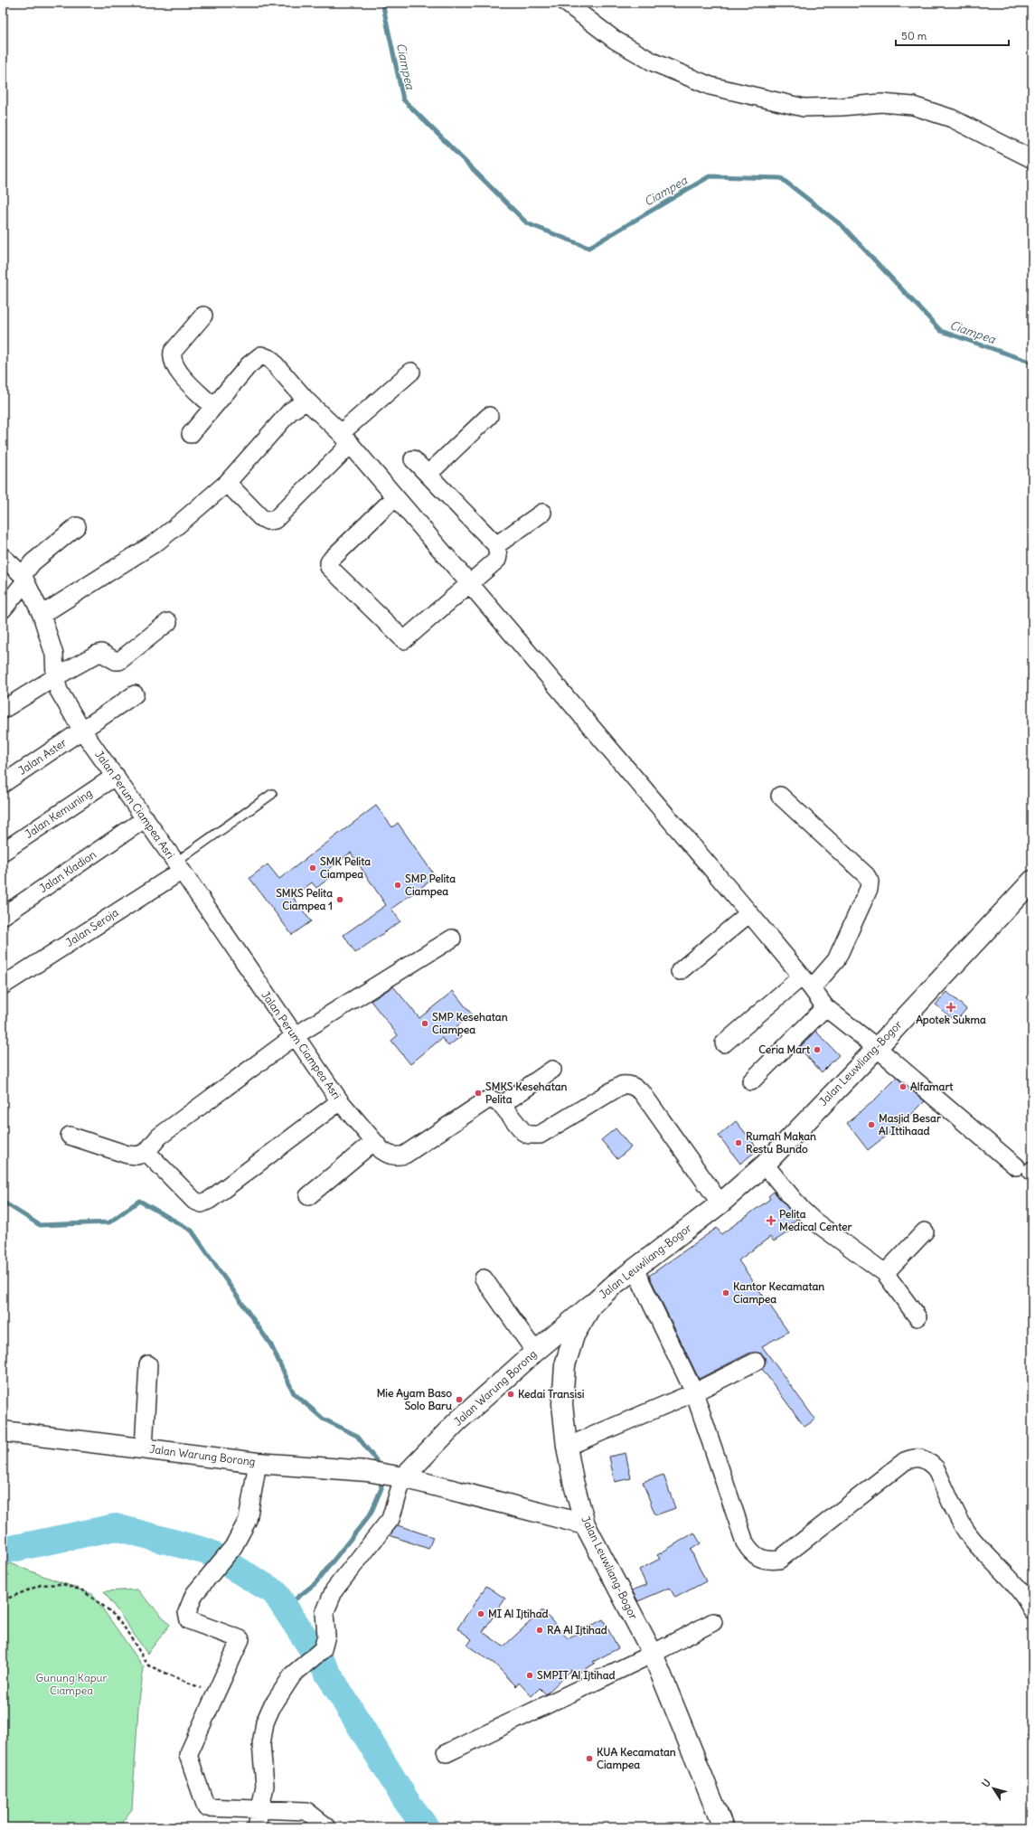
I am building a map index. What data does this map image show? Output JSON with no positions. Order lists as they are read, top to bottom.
{
  "streets": {
    "main road": ["Jalan Leuwliang-Bogor", "Jalan Warung Borong"],
    "street": [
      "Jalan Aster",
      "Jalan Perum Ciampea Asri",
      "Jalan Kemuning",
      "Jalan Kladion",
      "Jalan Seroja"
    ]
  },
  "crossings": [
    ["Jalan Aster", "Jalan Perum Ciampea Asri"],
    ["Jalan Perum Ciampea Asri", "Jalan Kemuning"],
    ["Jalan Perum Ciampea Asri", "Jalan Kladion"],
    ["Jalan Perum Ciampea Asri", "Jalan Seroja"],
    ["Jalan Leuwliang-Bogor", "Jalan Warung Borong"]
  ],
  "water": ["Ciampea"],
  "parks": ["Gunung Kapur Ciampea"],
  "places": {
    "other": [
      "SMK Pelita Ciampea",
      "SMP Pelita Ciampea",
      "SMKS Pelita Ciampea 1",
      "SMP Kesehatan Ciampea",
      "Ceria Mart",
      "Alfamart",
      "SMKS Kesehatan Pelita",
      "Masjid Besar Al Ittihaad",
      "Rumah Makan Restu Bundo",
      "Kantor Kecamatan Ciampea",
      "Kedai Transisi",
      "Mie Ayam Baso Solo Baru",
      "MI Al Ijtihad",
      "RA Al Ijtihad",
      "SMPIT Al Ijtihad",
      "KUA Kecamatan Ciampea"
    ],
    "health": ["Apotek Sukma", "Pelita Medical Center"]
  },
  "scale_bar": "50 m",
  "north": "top left"
}
